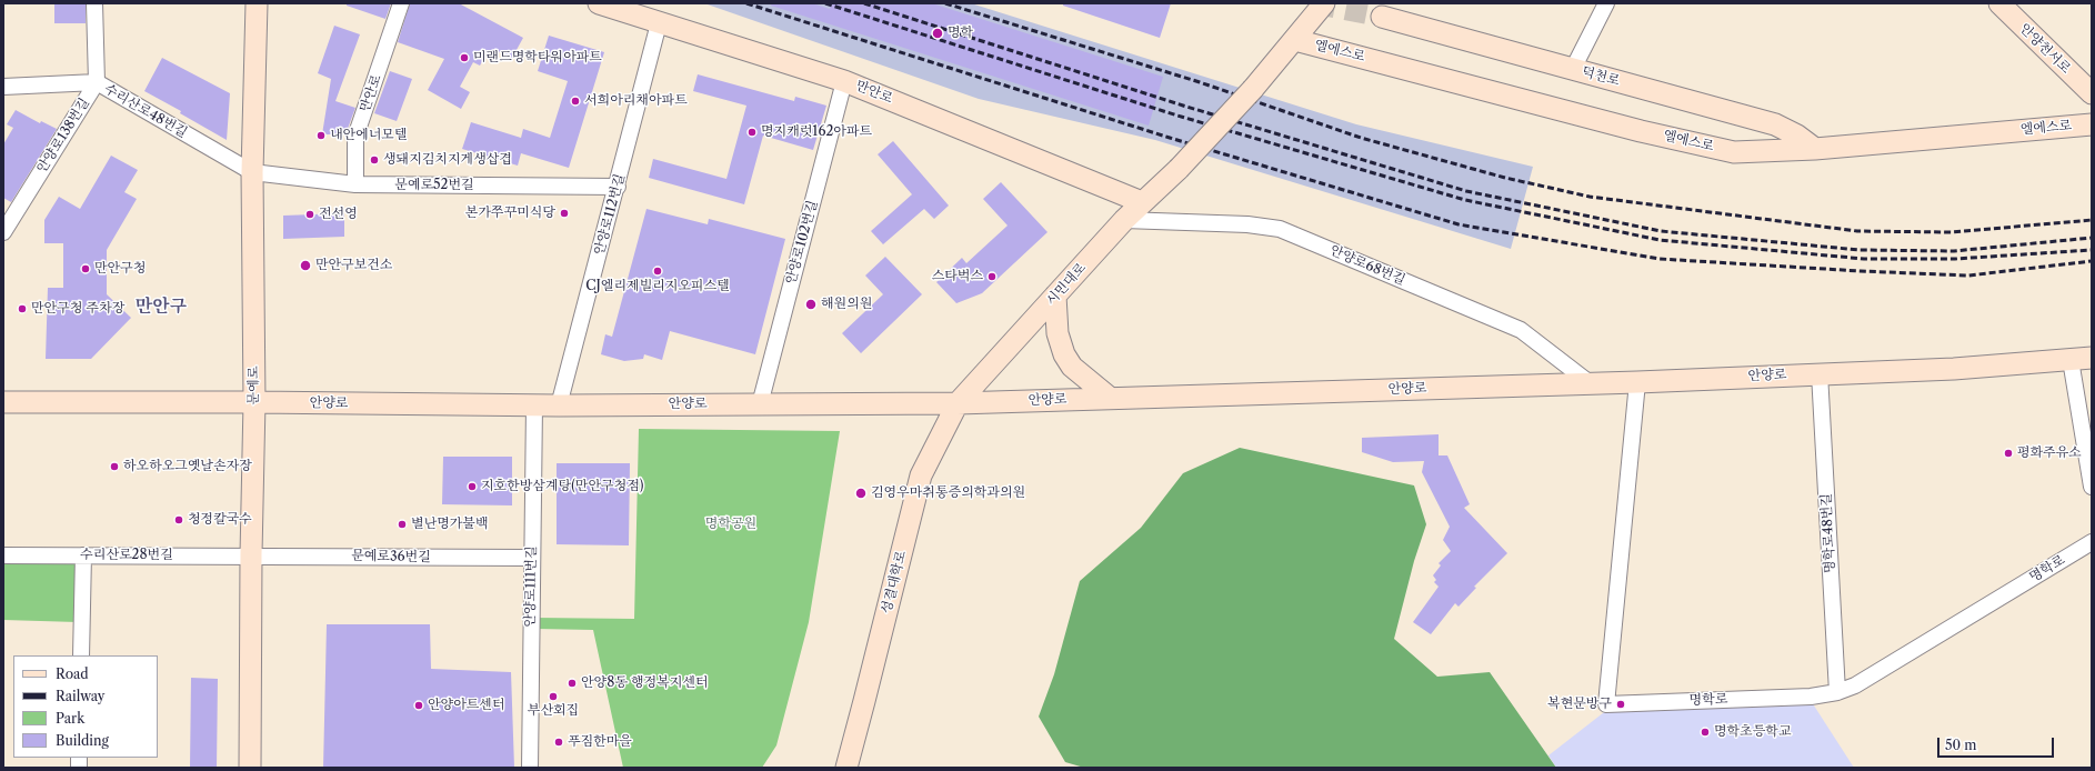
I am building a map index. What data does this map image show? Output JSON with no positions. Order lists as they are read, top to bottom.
{
  "streets": {
    "street": [
      "안양천서로",
      "엘에스로",
      "덕천로",
      "만안로",
      "수리산로48번길",
      "안양로138번길",
      "문예로52번길",
      "안양로112번길",
      "안양로102번길",
      "안양로68번길",
      "시민대로",
      "안양로",
      "문예로",
      "명학로48번길",
      "수리산로28번길",
      "문예로36번길",
      "명학로",
      "성결대학로",
      "안양로111번길"
    ]
  },
  "crossings": [
    ["엘에스로", "덕천로"],
    ["엘에스로", "시민대로"],
    ["만안로", "문예로52번길"],
    ["만안로", "안양로112번길"],
    ["만안로", "안양로102번길"],
    ["만안로", "시민대로"],
    ["수리산로48번길", "안양로138번길"],
    ["수리산로48번길", "문예로52번길"],
    ["수리산로48번길", "문예로"],
    ["문예로52번길", "안양로112번길"],
    ["문예로52번길", "문예로"],
    ["안양로112번길", "안양로"],
    ["안양로102번길", "안양로"],
    ["안양로68번길", "시민대로"],
    ["안양로68번길", "안양로"],
    ["시민대로", "안양로"],
    ["시민대로", "성결대학로"],
    ["안양로", "문예로"],
    ["안양로", "명학로48번길"],
    ["안양로", "명학로"],
    ["안양로", "성결대학로"],
    ["안양로", "안양로111번길"],
    ["문예로", "수리산로28번길"],
    ["문예로", "문예로36번길"],
    ["명학로48번길", "명학로"],
    ["수리산로28번길", "문예로36번길"],
    ["문예로36번길", "안양로111번길"]
  ],
  "districts": ["만안구"],
  "parks": ["명학공원"],
  "places": [
    "명학",
    "미랜드명학타워아파트",
    "서희아리채아파트",
    "명지캐럿162아파트",
    "내안에너모텔",
    "생돼지김치지게생삽겹",
    "본가쭈꾸미식당",
    "전선영",
    "만안구보건소",
    "만안구청",
    "CJ엘리제빌리지오피스텔",
    "스타벅스",
    "해원의원",
    "만안구청 주차장",
    "평화주유소",
    "하오하오그옛날손자장",
    "지호한방삼계탕(만안구청점)",
    "김영우마취통증의학과의원",
    "청정칼국수",
    "별난명가불백",
    "안양8동 행정복지센터",
    "부산회집",
    "복현문방구",
    "안양아트센터",
    "명학초등학교",
    "푸짐한마을"
  ],
  "legend": [
    "Road",
    "Railway",
    "Park",
    "Building"
  ],
  "scale_bar": "50 m"
}
